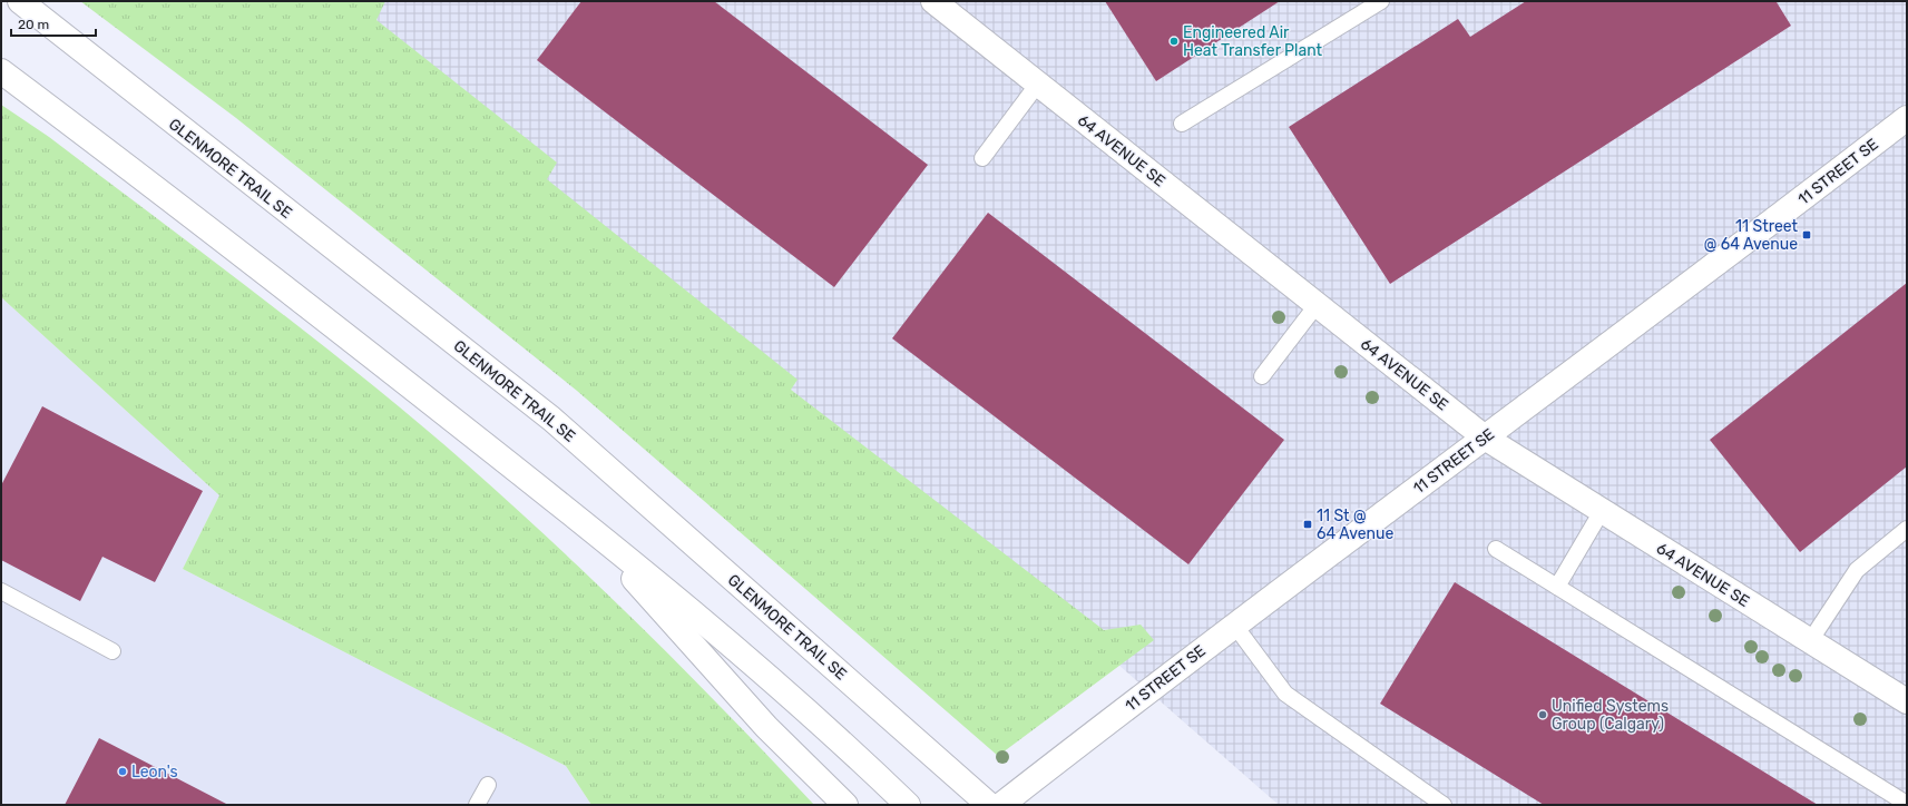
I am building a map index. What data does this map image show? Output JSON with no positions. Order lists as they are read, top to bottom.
{
  "streets": {
    "main road": ["64 AVENUE SE", "GLENMORE TRAIL SE", "11 STREET SE"]
  },
  "crossings": [
    ["64 AVENUE SE", "11 STREET SE"]
  ],
  "places": {
    "other": ["Engineered Air Heat Transfer Plant", "Unified Systems Group (Calgary)", "Leon's"],
    "transit": ["11 Street @ 64 Avenue", "11 St @ 64 Avenue"]
  },
  "scale_bar": "20 m"
}
